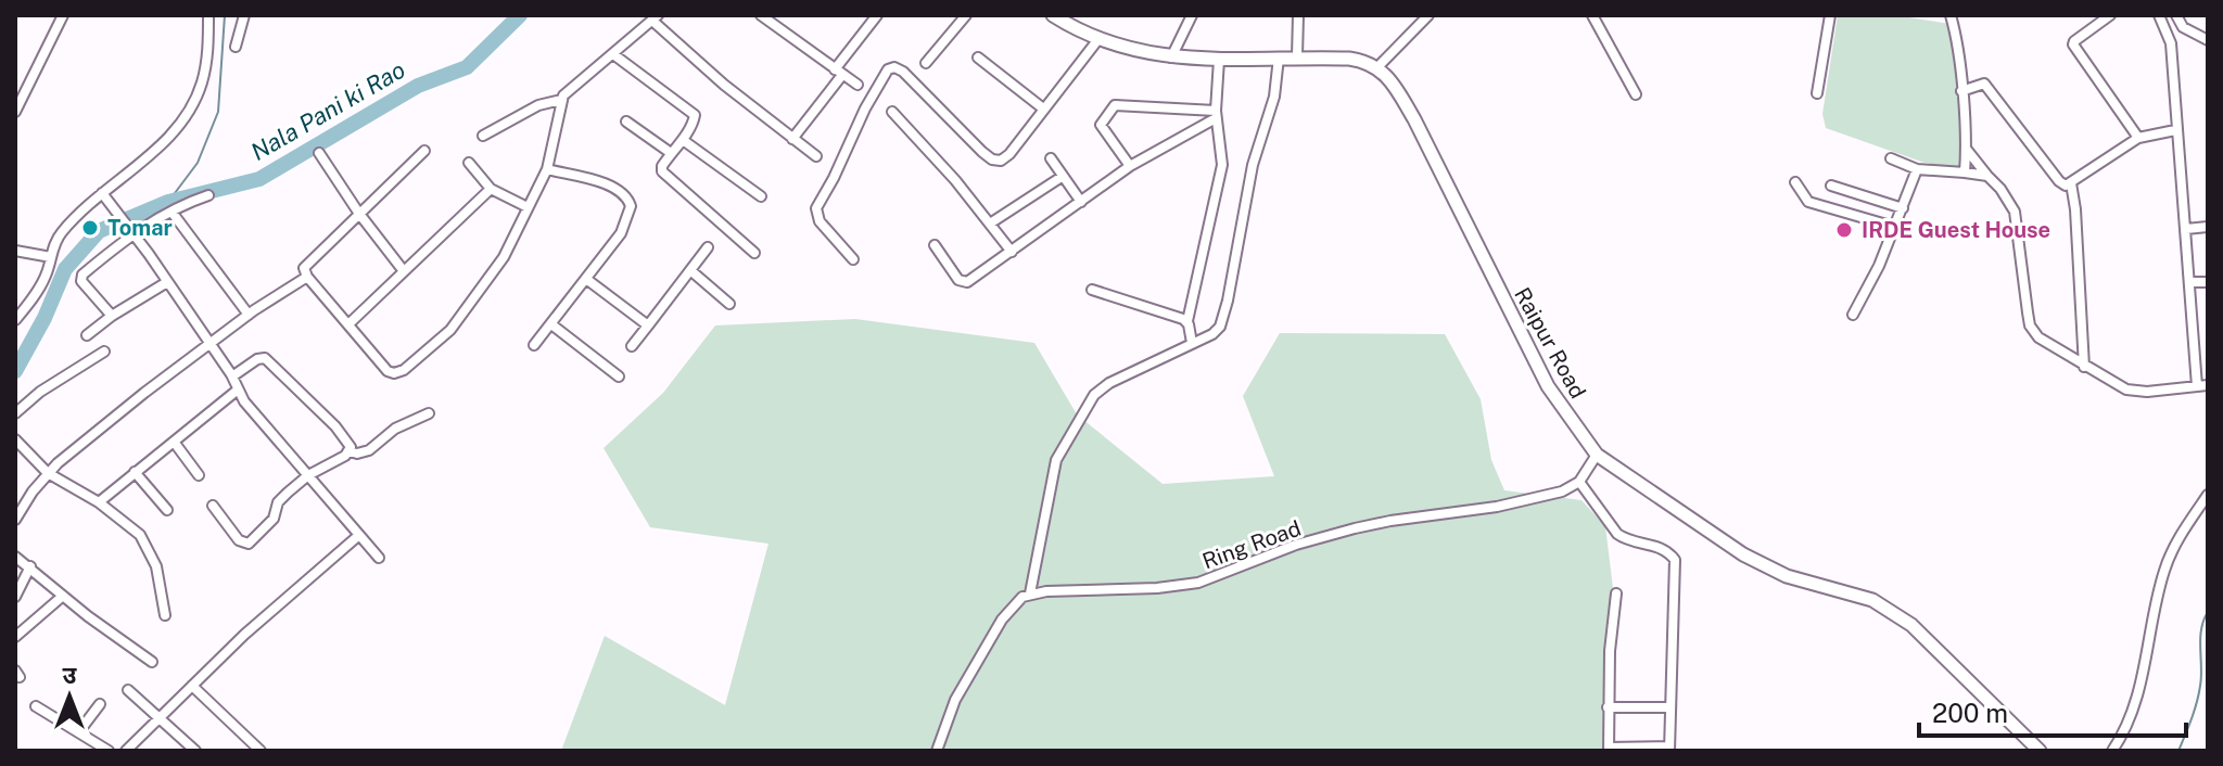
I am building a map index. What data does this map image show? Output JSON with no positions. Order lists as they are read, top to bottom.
{
  "streets": {
    "main road": ["Raipur Road"],
    "street": ["Ring Road"]
  },
  "water": ["Nala Pani ki Rao"],
  "places": ["Tomar", "IRDE Guest House"],
  "scale_bar": "200 m",
  "north": "top"
}
